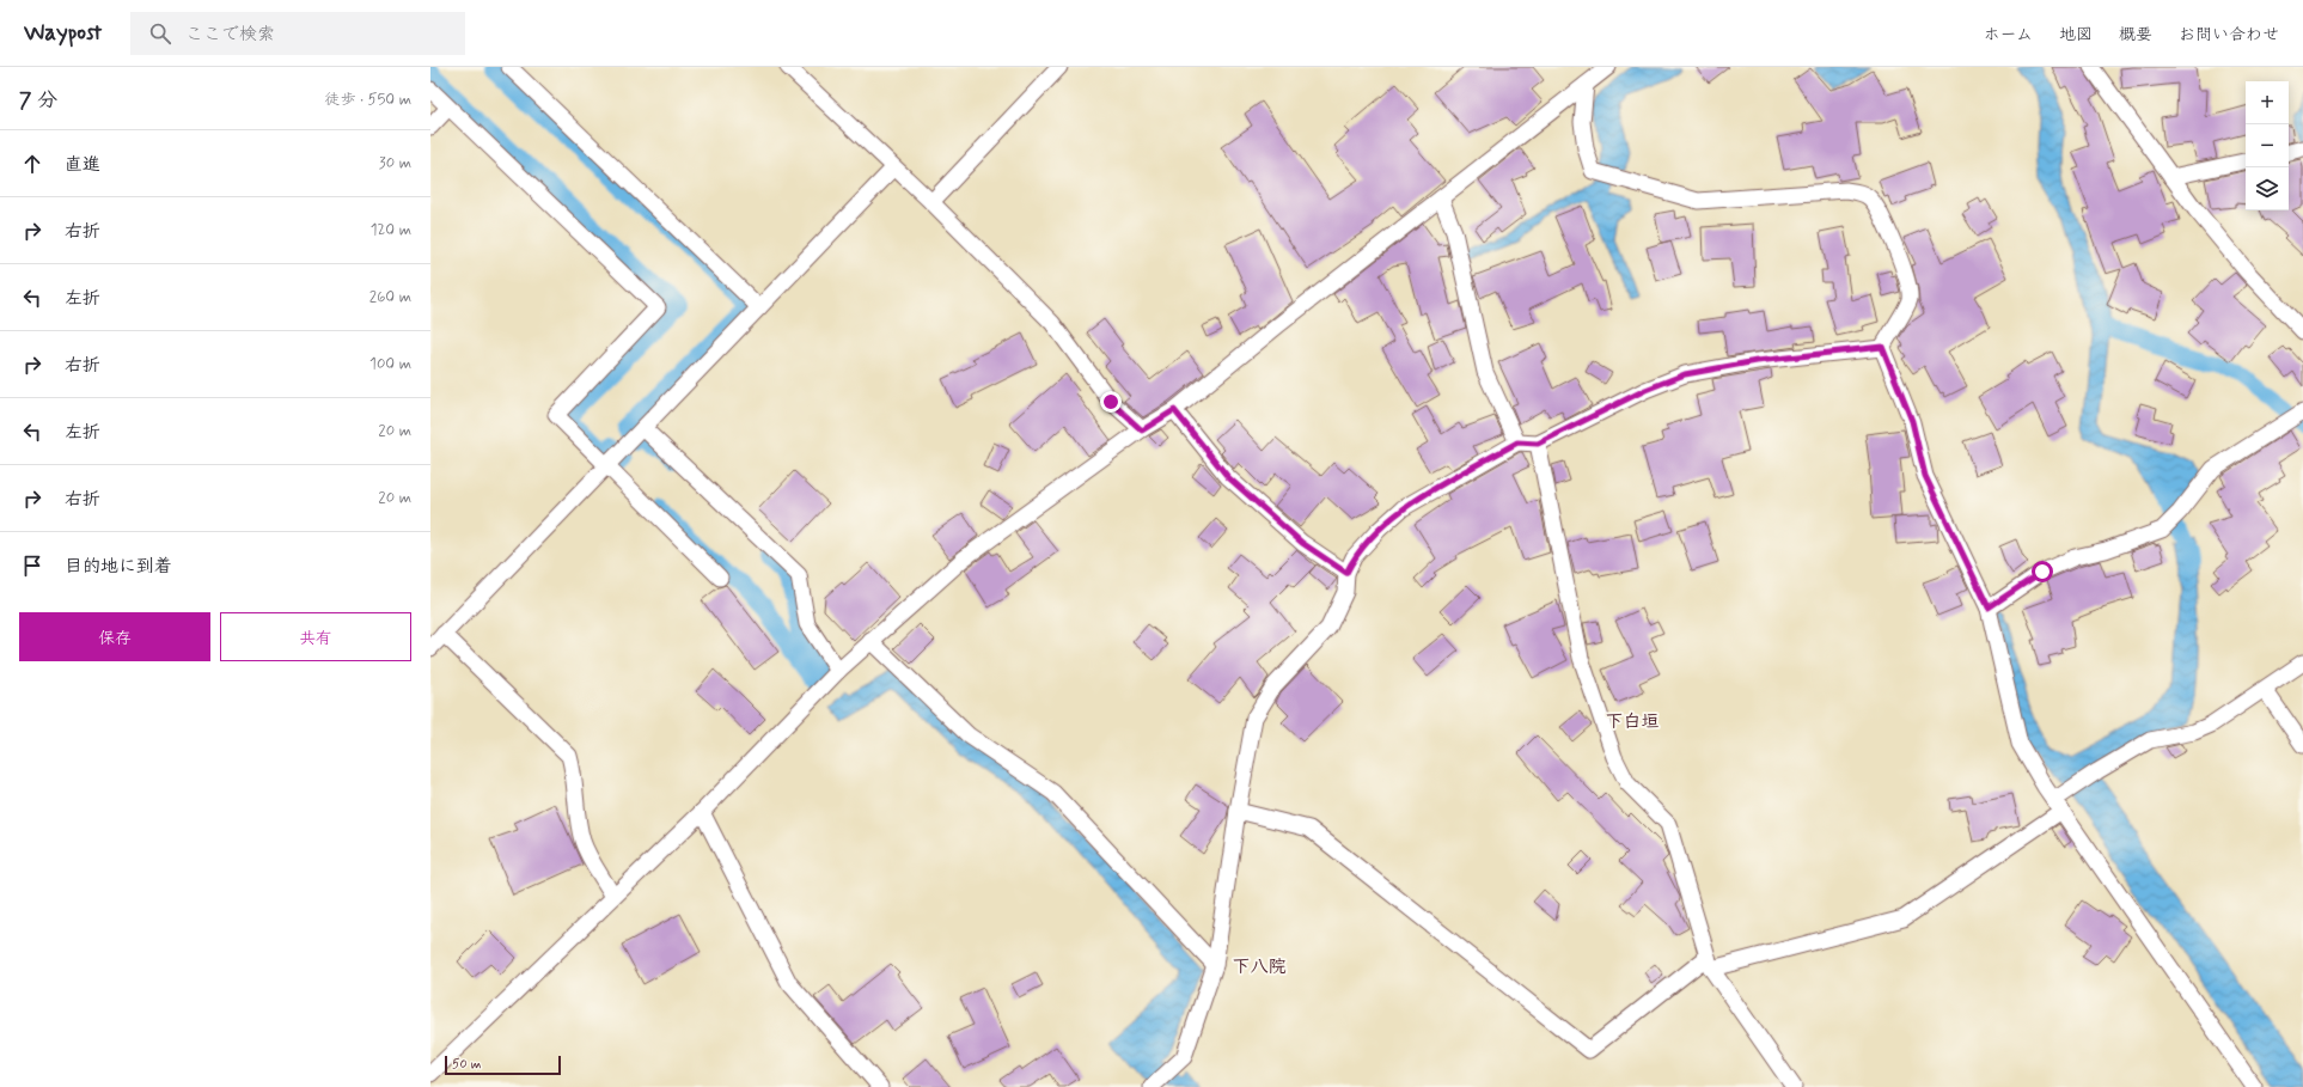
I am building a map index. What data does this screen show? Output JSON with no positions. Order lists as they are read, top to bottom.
{
  "districts": ["下白垣", "下八院"],
  "scale_bar": "50 m",
  "page": {
    "header": "Waypost",
    "search": "ここで検索",
    "nav": [
      "ホーム",
      "地図",
      "概要",
      "お問い合わせ"
    ],
    "heading": ["7 分", "徒歩 · 550 m"],
    "map_buttons": ["+", "−"],
    "list": [
      ["直進", "30 m"],
      ["右折", "120 m"],
      ["左折", "260 m"],
      ["右折", "100 m"],
      ["左折", "20 m"],
      ["右折", "20 m"],
      "目的地に到着"
    ],
    "buttons": ["保存", "共有"],
    "scale": "50 m"
  }
}
